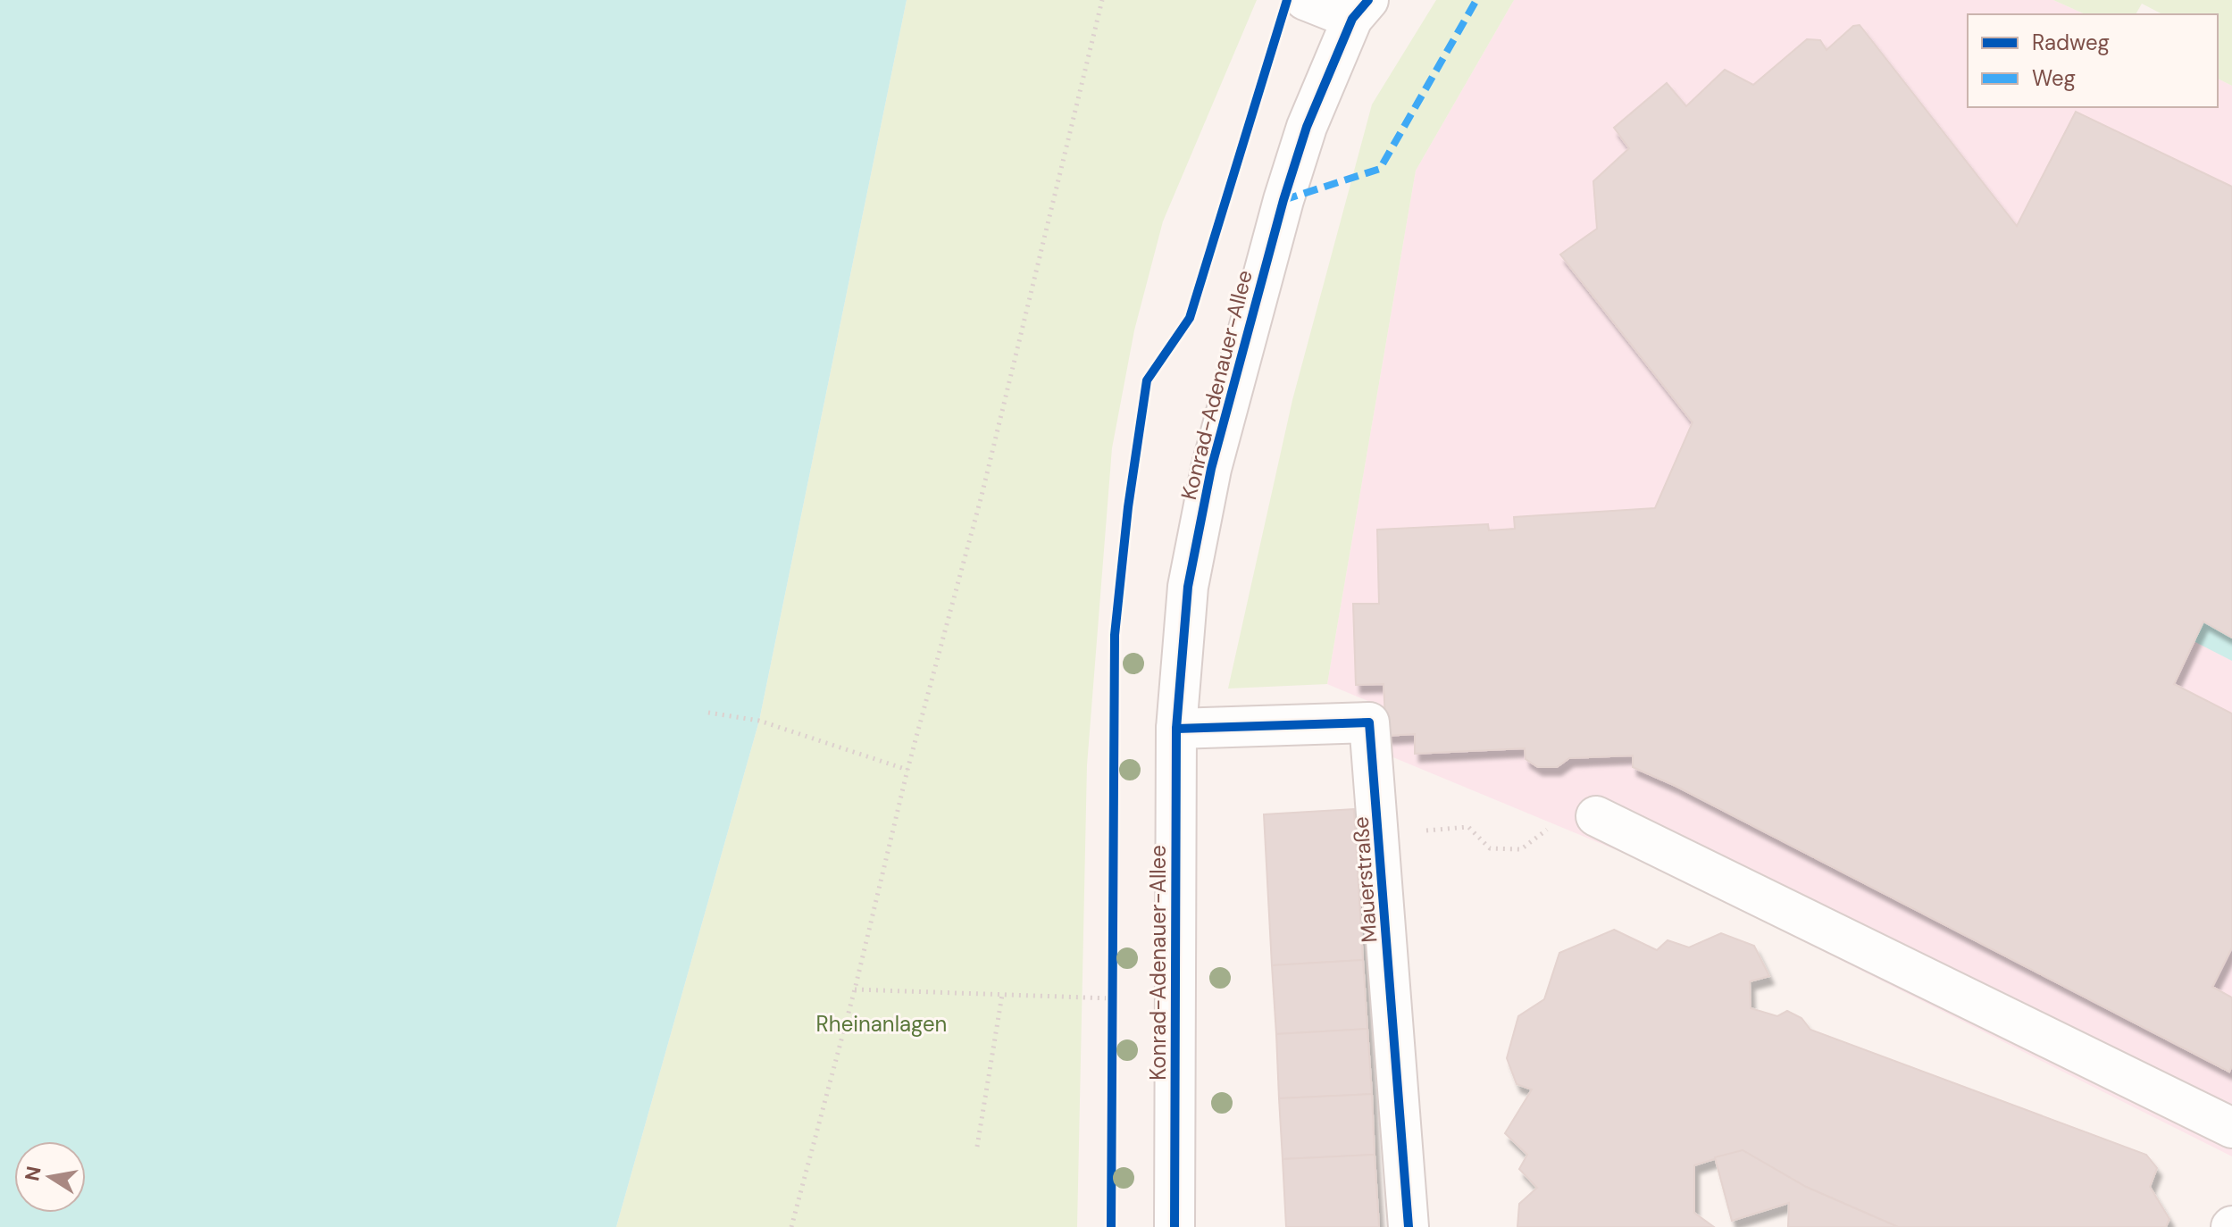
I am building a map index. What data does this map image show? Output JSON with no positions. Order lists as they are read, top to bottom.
{
  "streets": {
    "street": ["Konrad-Adenauer-Allee", "Mauerstraße"]
  },
  "crossings": [
    ["Konrad-Adenauer-Allee", "Mauerstraße"]
  ],
  "parks": ["Rheinanlagen"],
  "legend": ["Radweg", "Weg"],
  "north": "left"
}
